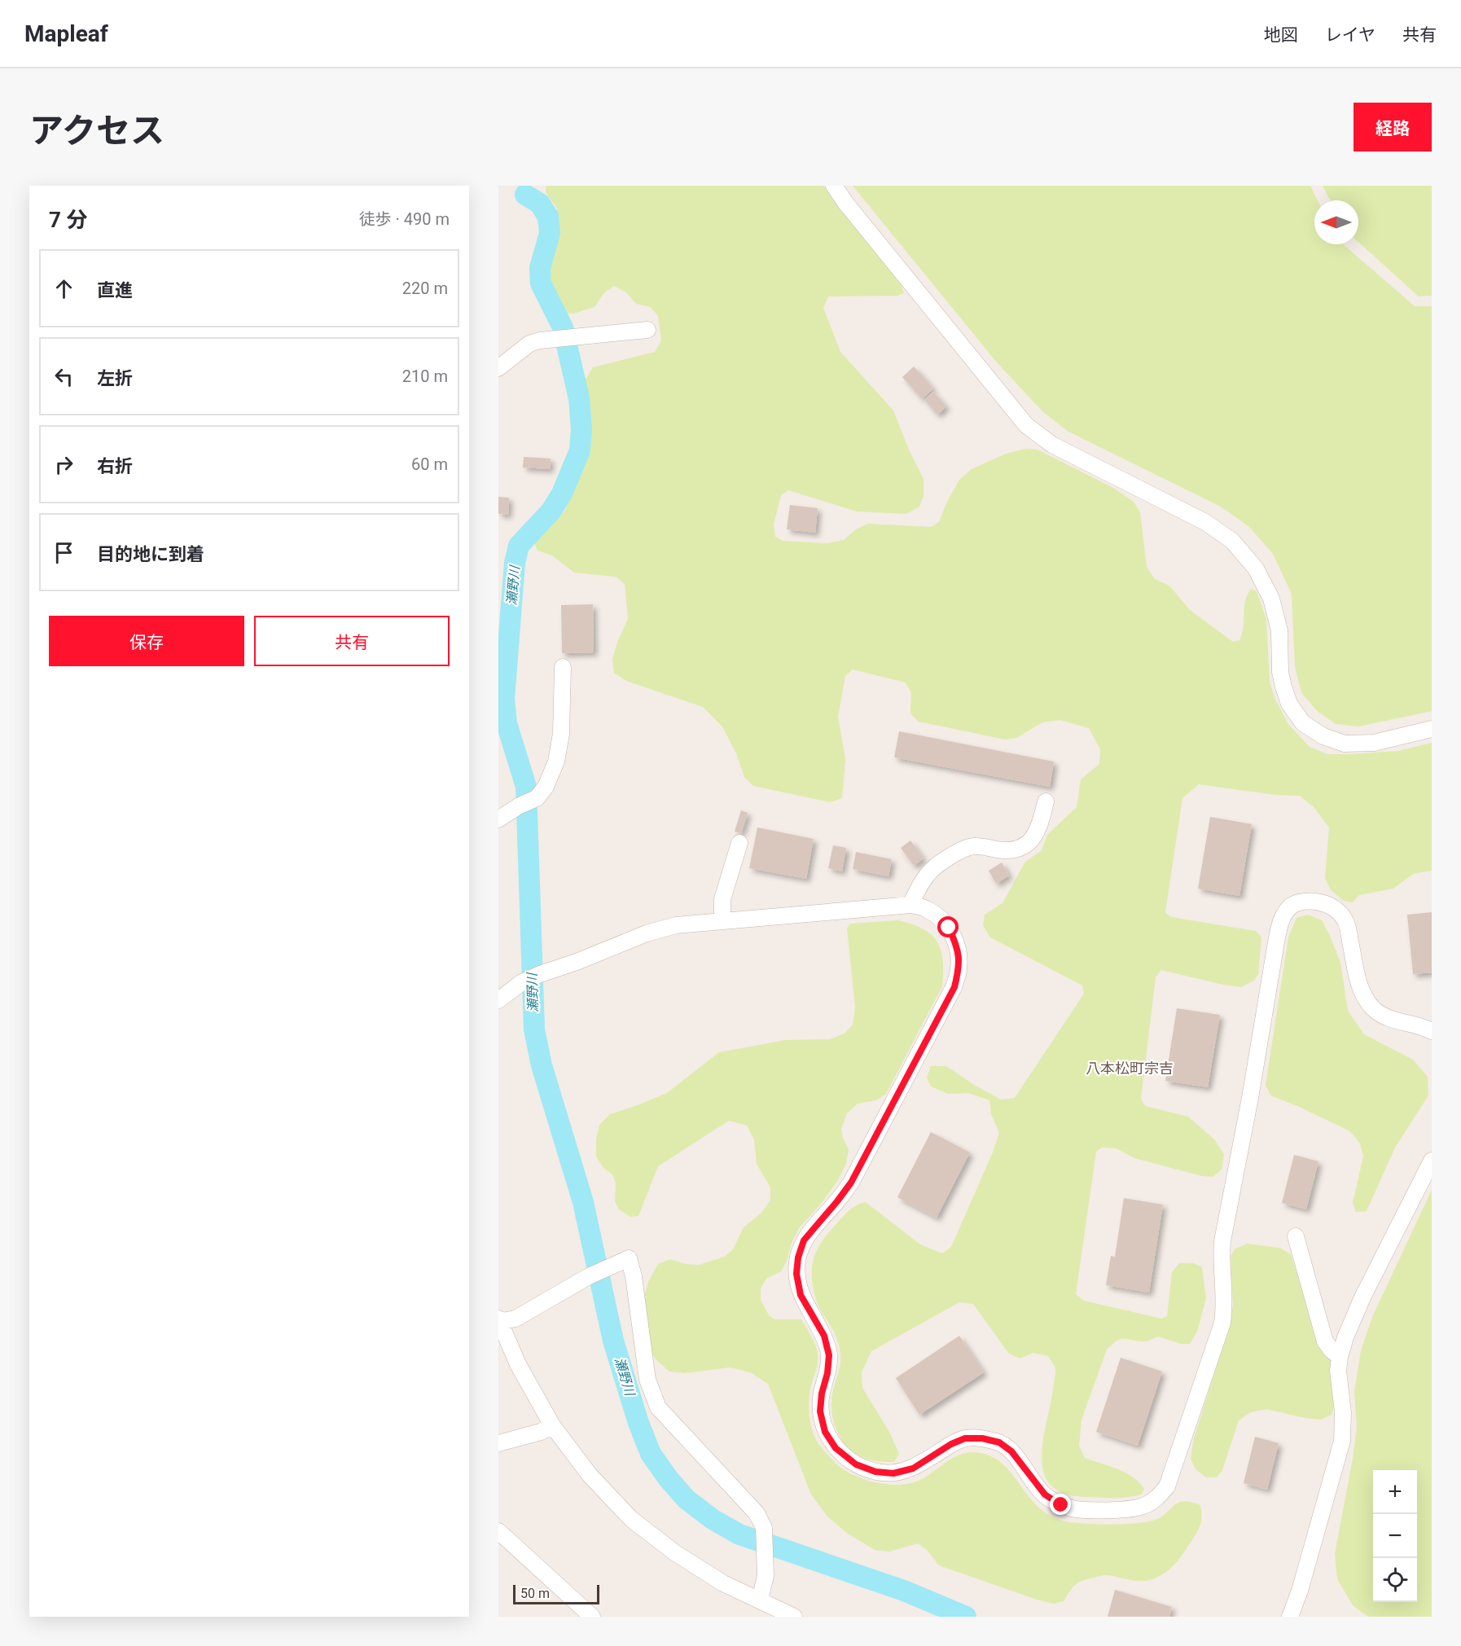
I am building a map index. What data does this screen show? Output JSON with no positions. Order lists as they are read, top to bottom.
{
  "districts": ["八本松町宗吉"],
  "water": ["瀬野川"],
  "scale_bar": "50 m",
  "north": "left",
  "page": {
    "header": "Mapleaf",
    "nav": ["地図", "レイヤ", "共有"],
    "title": "アクセス",
    "buttons": [
      "経路",
      ["保存", "共有"]
    ],
    "heading": ["7 分", "徒歩 · 490 m"],
    "list": [
      ["直進", "220 m"],
      ["左折", "210 m"],
      ["右折", "60 m"],
      "目的地に到着"
    ],
    "map_buttons": ["+", "−"],
    "scale": "50 m"
  }
}
